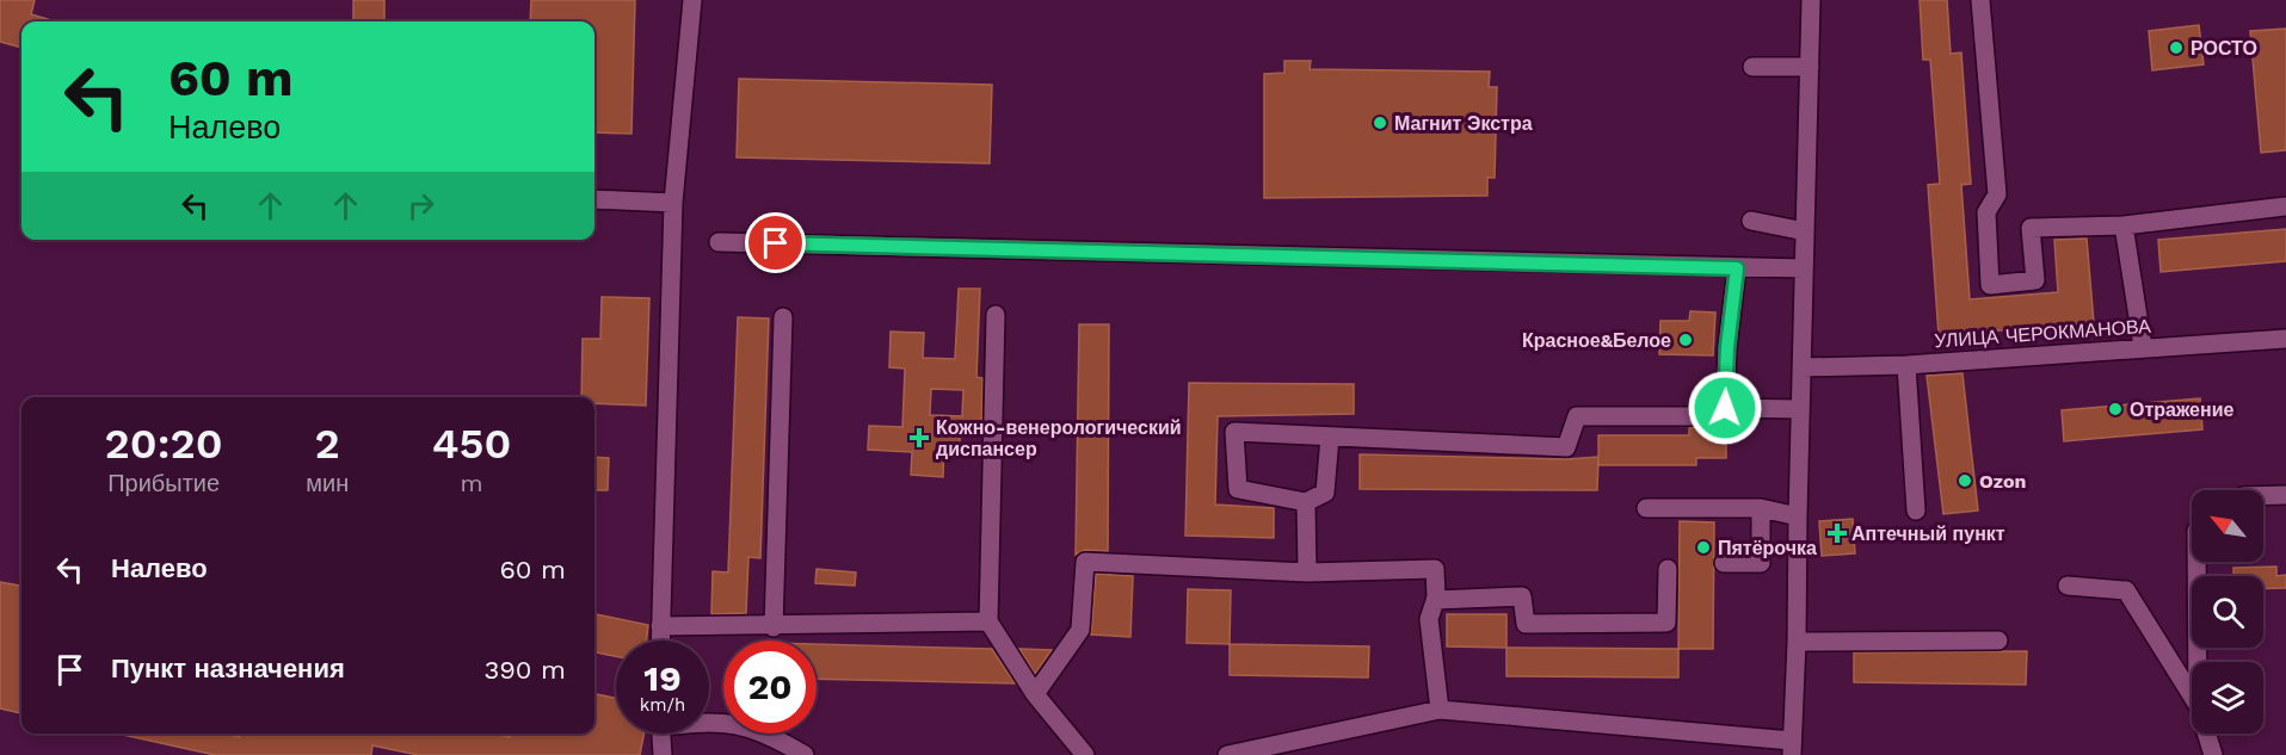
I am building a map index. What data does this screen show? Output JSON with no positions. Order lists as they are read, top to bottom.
{
  "streets": {
    "street": ["УЛИЦА ЧЕРОКМАНОВА"]
  },
  "places": {
    "other": [
      "РОСТО",
      "Магнит Экстра",
      "Красное&Белое",
      "Отражение",
      "Ozon",
      "Пятёрочка"
    ],
    "health": ["Кожно-венерологический диспансер", "Аптечный пункт"]
  },
  "north": "top left",
  "page": {
    "turn": ["60 m", "Налево"],
    "eta": [
      "20:20",
      "Прибытие",
      "2",
      "мин",
      "450",
      "m"
    ],
    "list": [
      {
        "name": "Налево",
        "value": "60 m"
      },
      {
        "name": "Пункт назначения",
        "value": "390 m"
      }
    ],
    "speed": "19 km/h",
    "limit": "20"
  }
}
